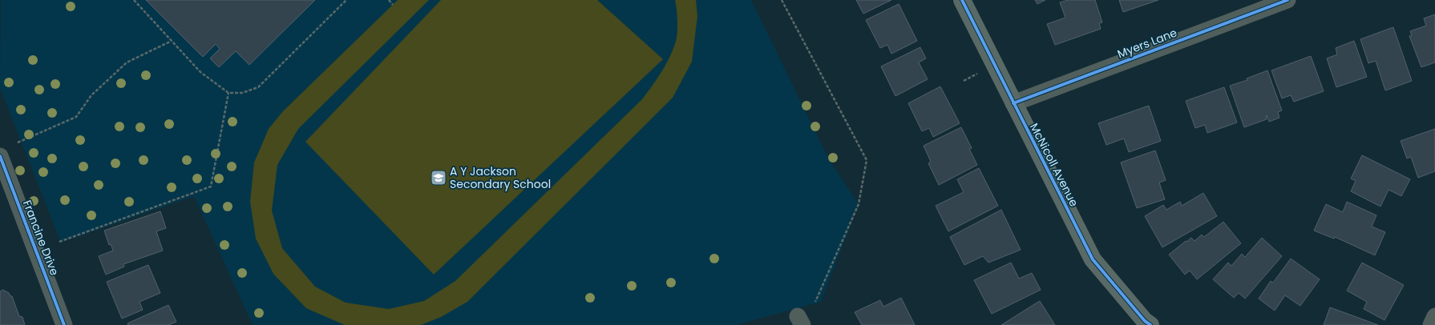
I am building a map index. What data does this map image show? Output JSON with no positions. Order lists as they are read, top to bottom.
{
  "streets": {
    "street": ["Myers Lane", "McNicoll Avenue", "Francine Drive"]
  },
  "crossings": [
    ["Myers Lane", "McNicoll Avenue"]
  ],
  "places": {
    "school or university": ["A Y Jackson Secondary School"]
  }
}
